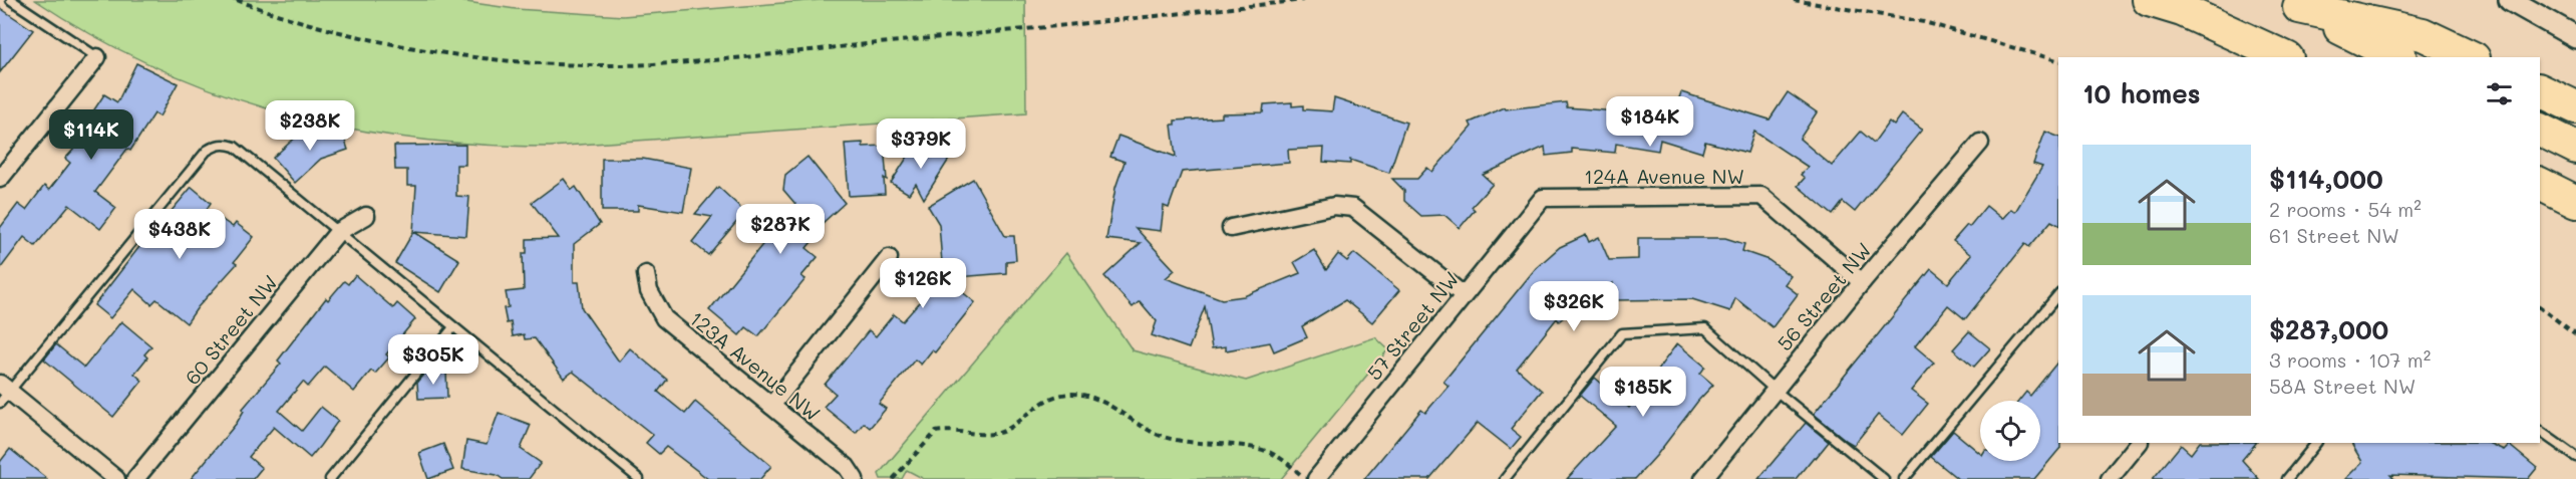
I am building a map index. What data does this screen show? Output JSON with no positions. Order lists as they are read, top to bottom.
{
  "streets": {
    "street": [
      "124A Avenue NW",
      "56 Street NW",
      "57 Street NW",
      "60 Street NW",
      "123A Avenue NW"
    ]
  },
  "crossings": [
    ["124A Avenue NW", "56 Street NW"],
    ["124A Avenue NW", "57 Street NW"]
  ],
  "page": {
    "heading": "10 homes",
    "price": [
      "$184K",
      "$238K",
      "$114K",
      "$379K",
      "$287K",
      "$438K",
      "$126K",
      "$326K",
      "$305K",
      "$185K"
    ],
    "list": [
      {
        "name": "$114,000",
        "note": "2 rooms · 54 m² · 61 Street NW"
      },
      {
        "name": "$287,000",
        "note": "3 rooms · 107 m² · 58A Street NW"
      }
    ]
  }
}
